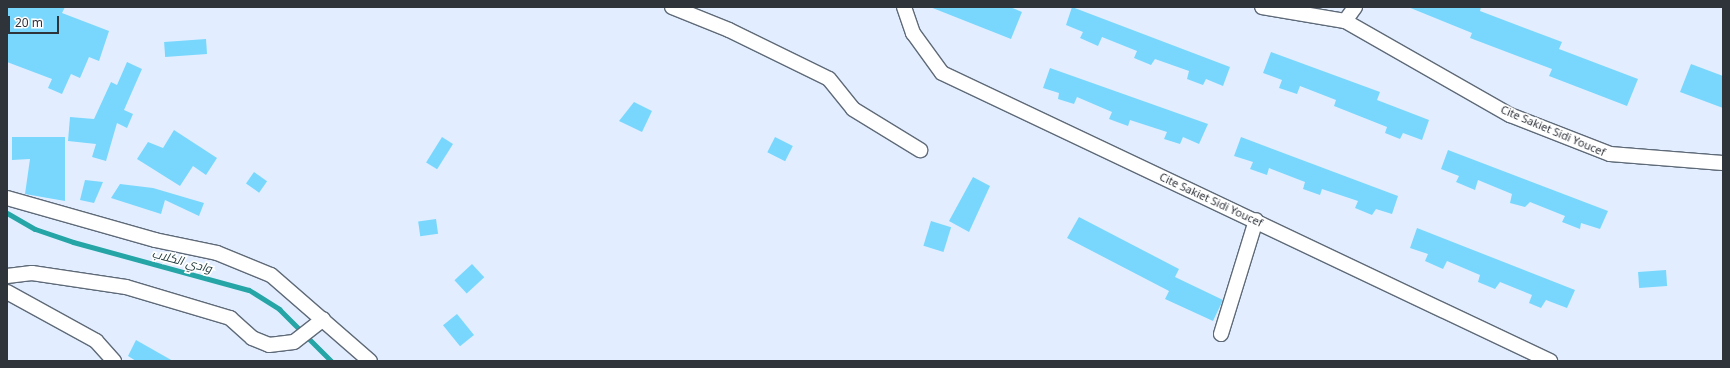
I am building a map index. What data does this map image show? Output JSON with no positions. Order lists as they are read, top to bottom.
{
  "streets": {
    "street": ["Cite Sakiet Sidi Youcef"]
  },
  "water": ["وادي الكلاب"],
  "scale_bar": "20 m"
}
